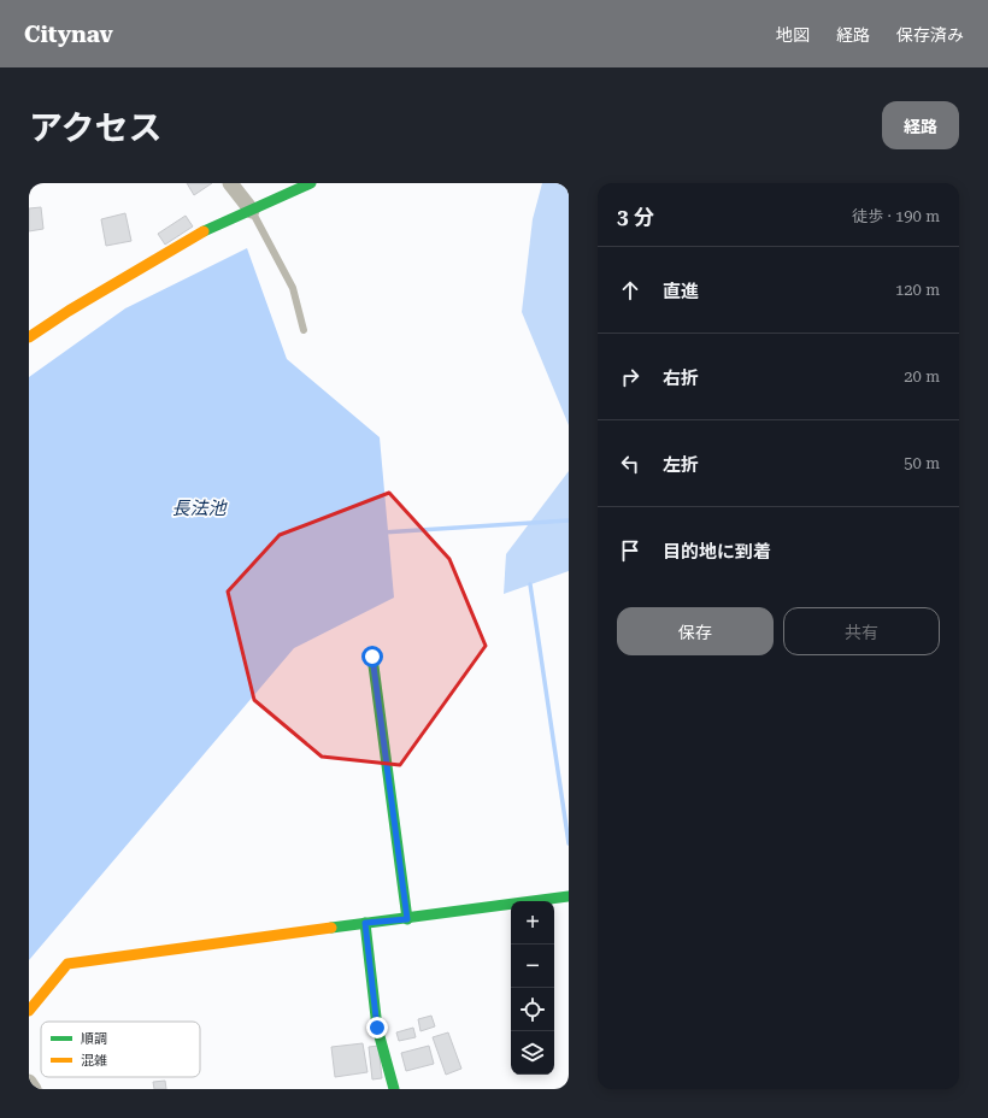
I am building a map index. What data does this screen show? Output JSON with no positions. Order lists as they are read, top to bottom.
{
  "water": ["長法池"],
  "legend": ["順調", "混雑"],
  "page": {
    "header": "Citynav",
    "nav": ["地図", "経路", "保存済み"],
    "title": "アクセス",
    "buttons": [
      "経路",
      ["保存", "共有"]
    ],
    "heading": ["3 分", "徒歩 · 190 m"],
    "list": [
      ["直進", "120 m"],
      ["右折", "20 m"],
      ["左折", "50 m"],
      "目的地に到着"
    ],
    "map_buttons": ["+", "−"]
  }
}
